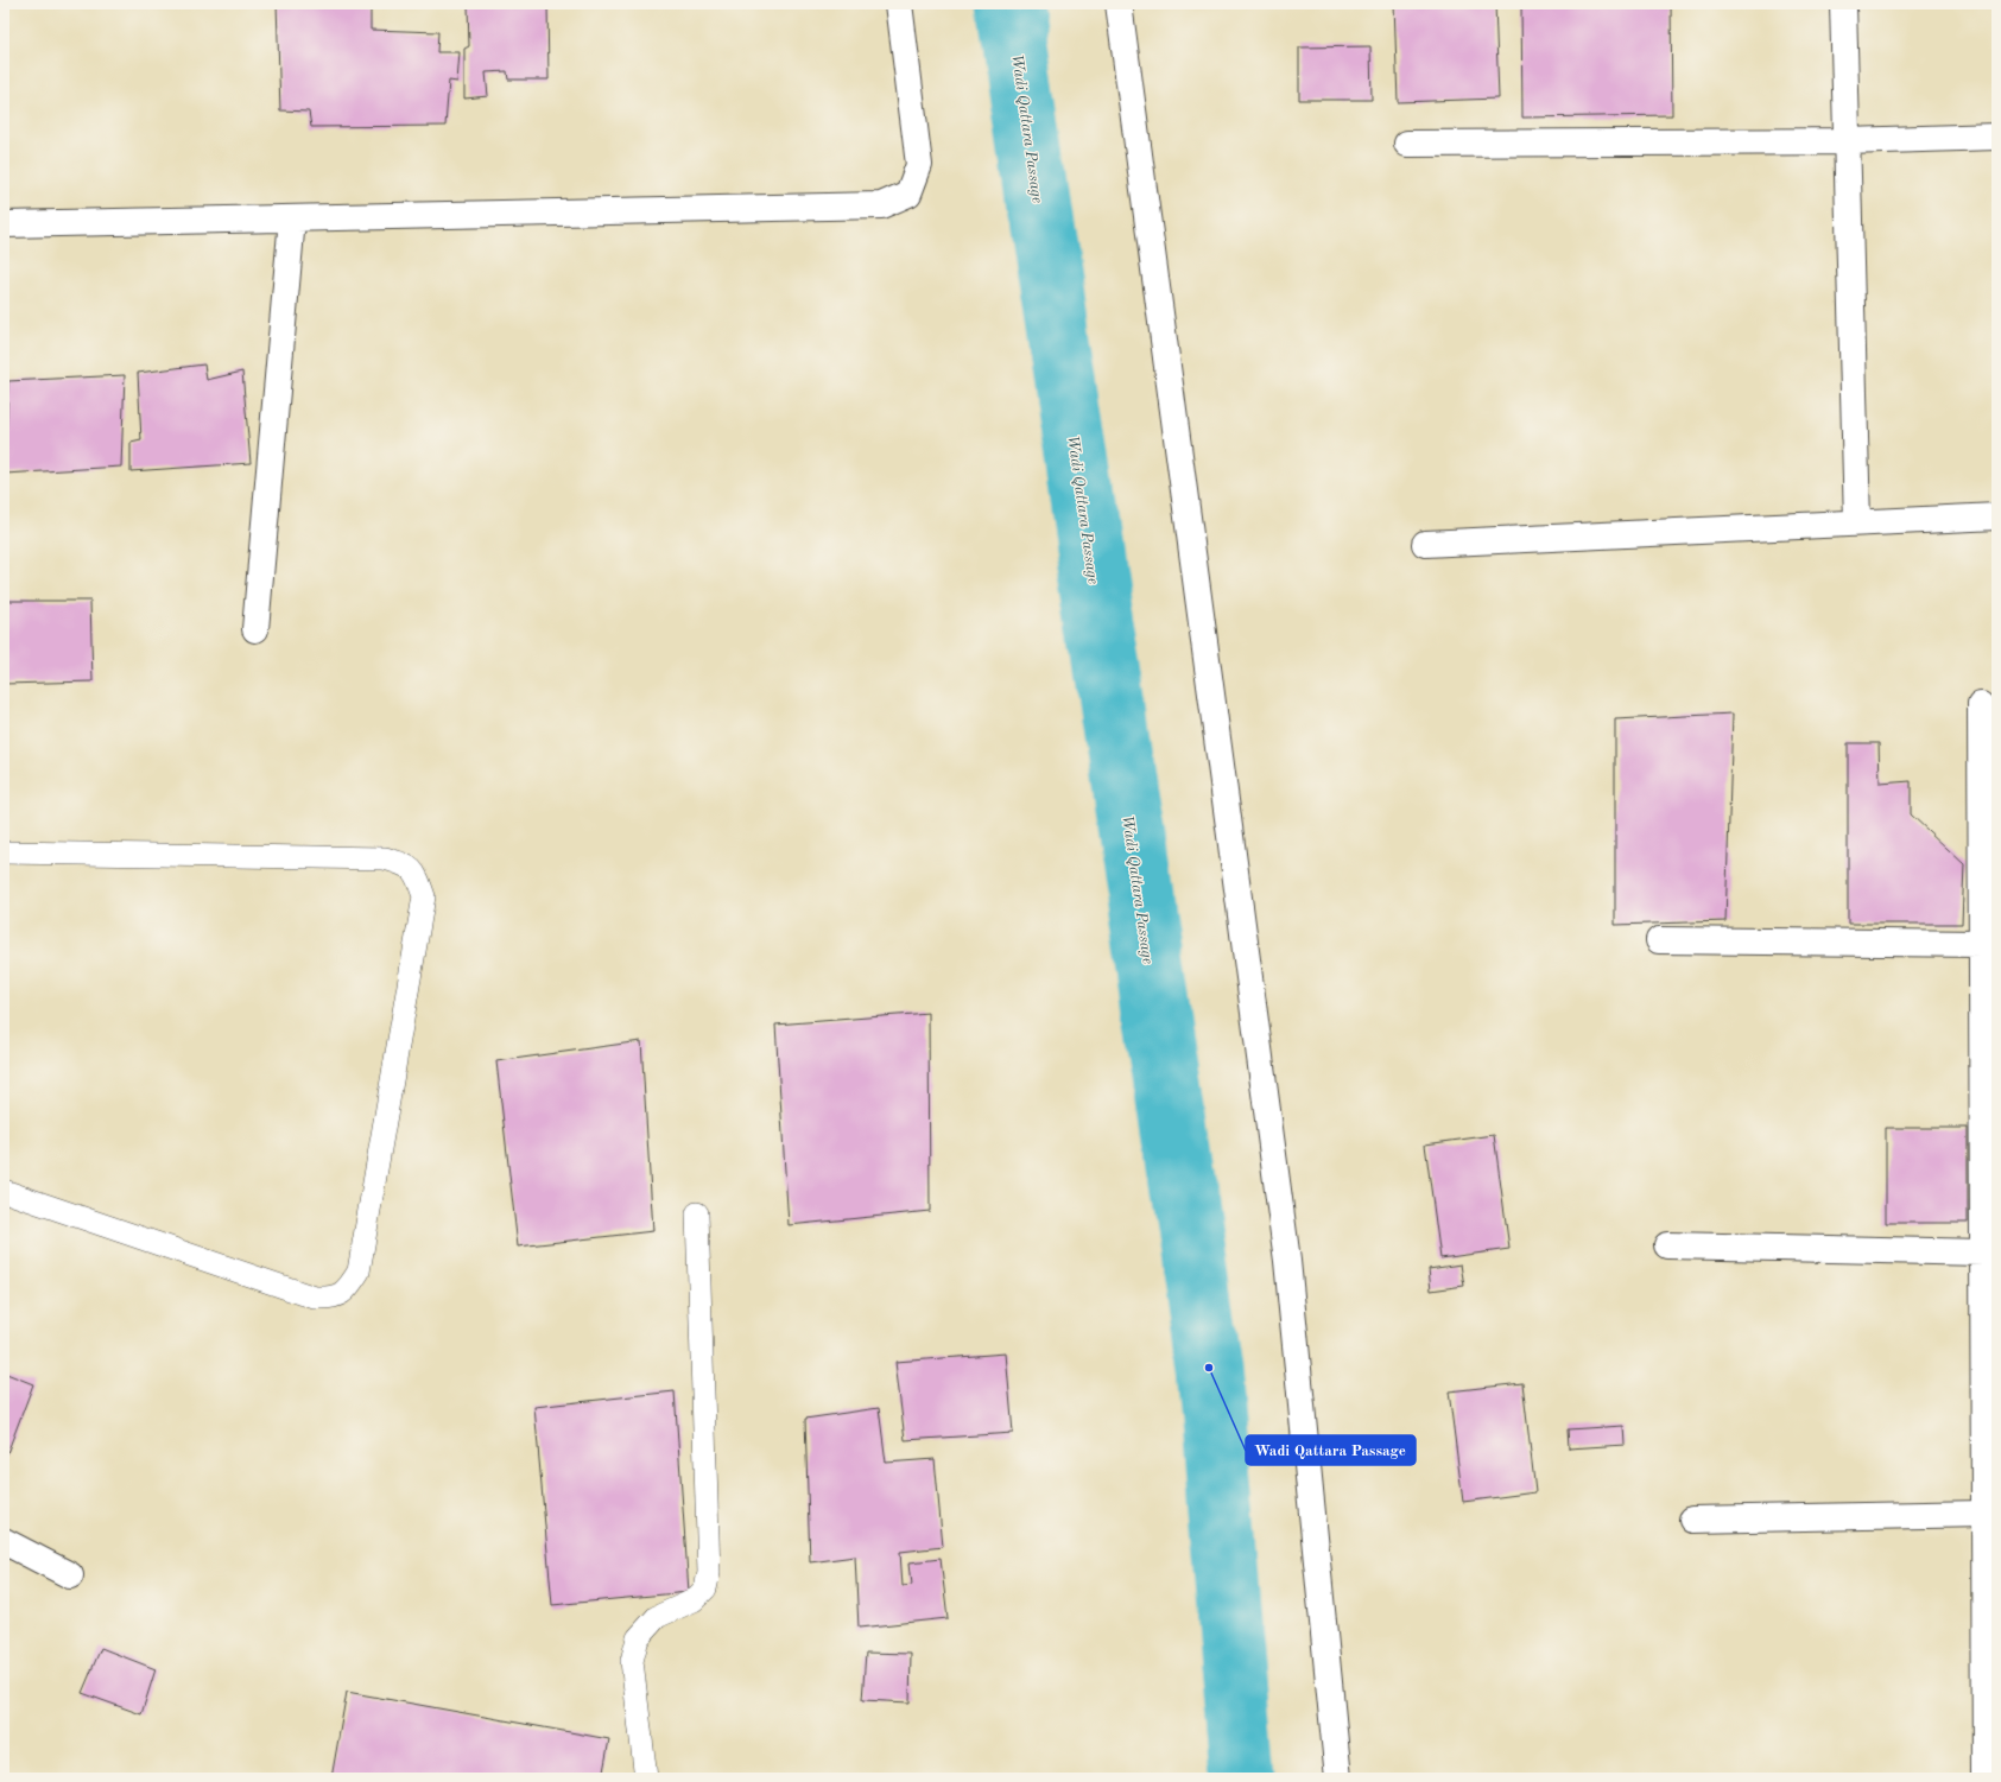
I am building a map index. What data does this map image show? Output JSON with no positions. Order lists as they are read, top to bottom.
{
  "water": ["Wadi Qattara Passage"],
  "places": ["Wadi Qattara Passage"]
}
